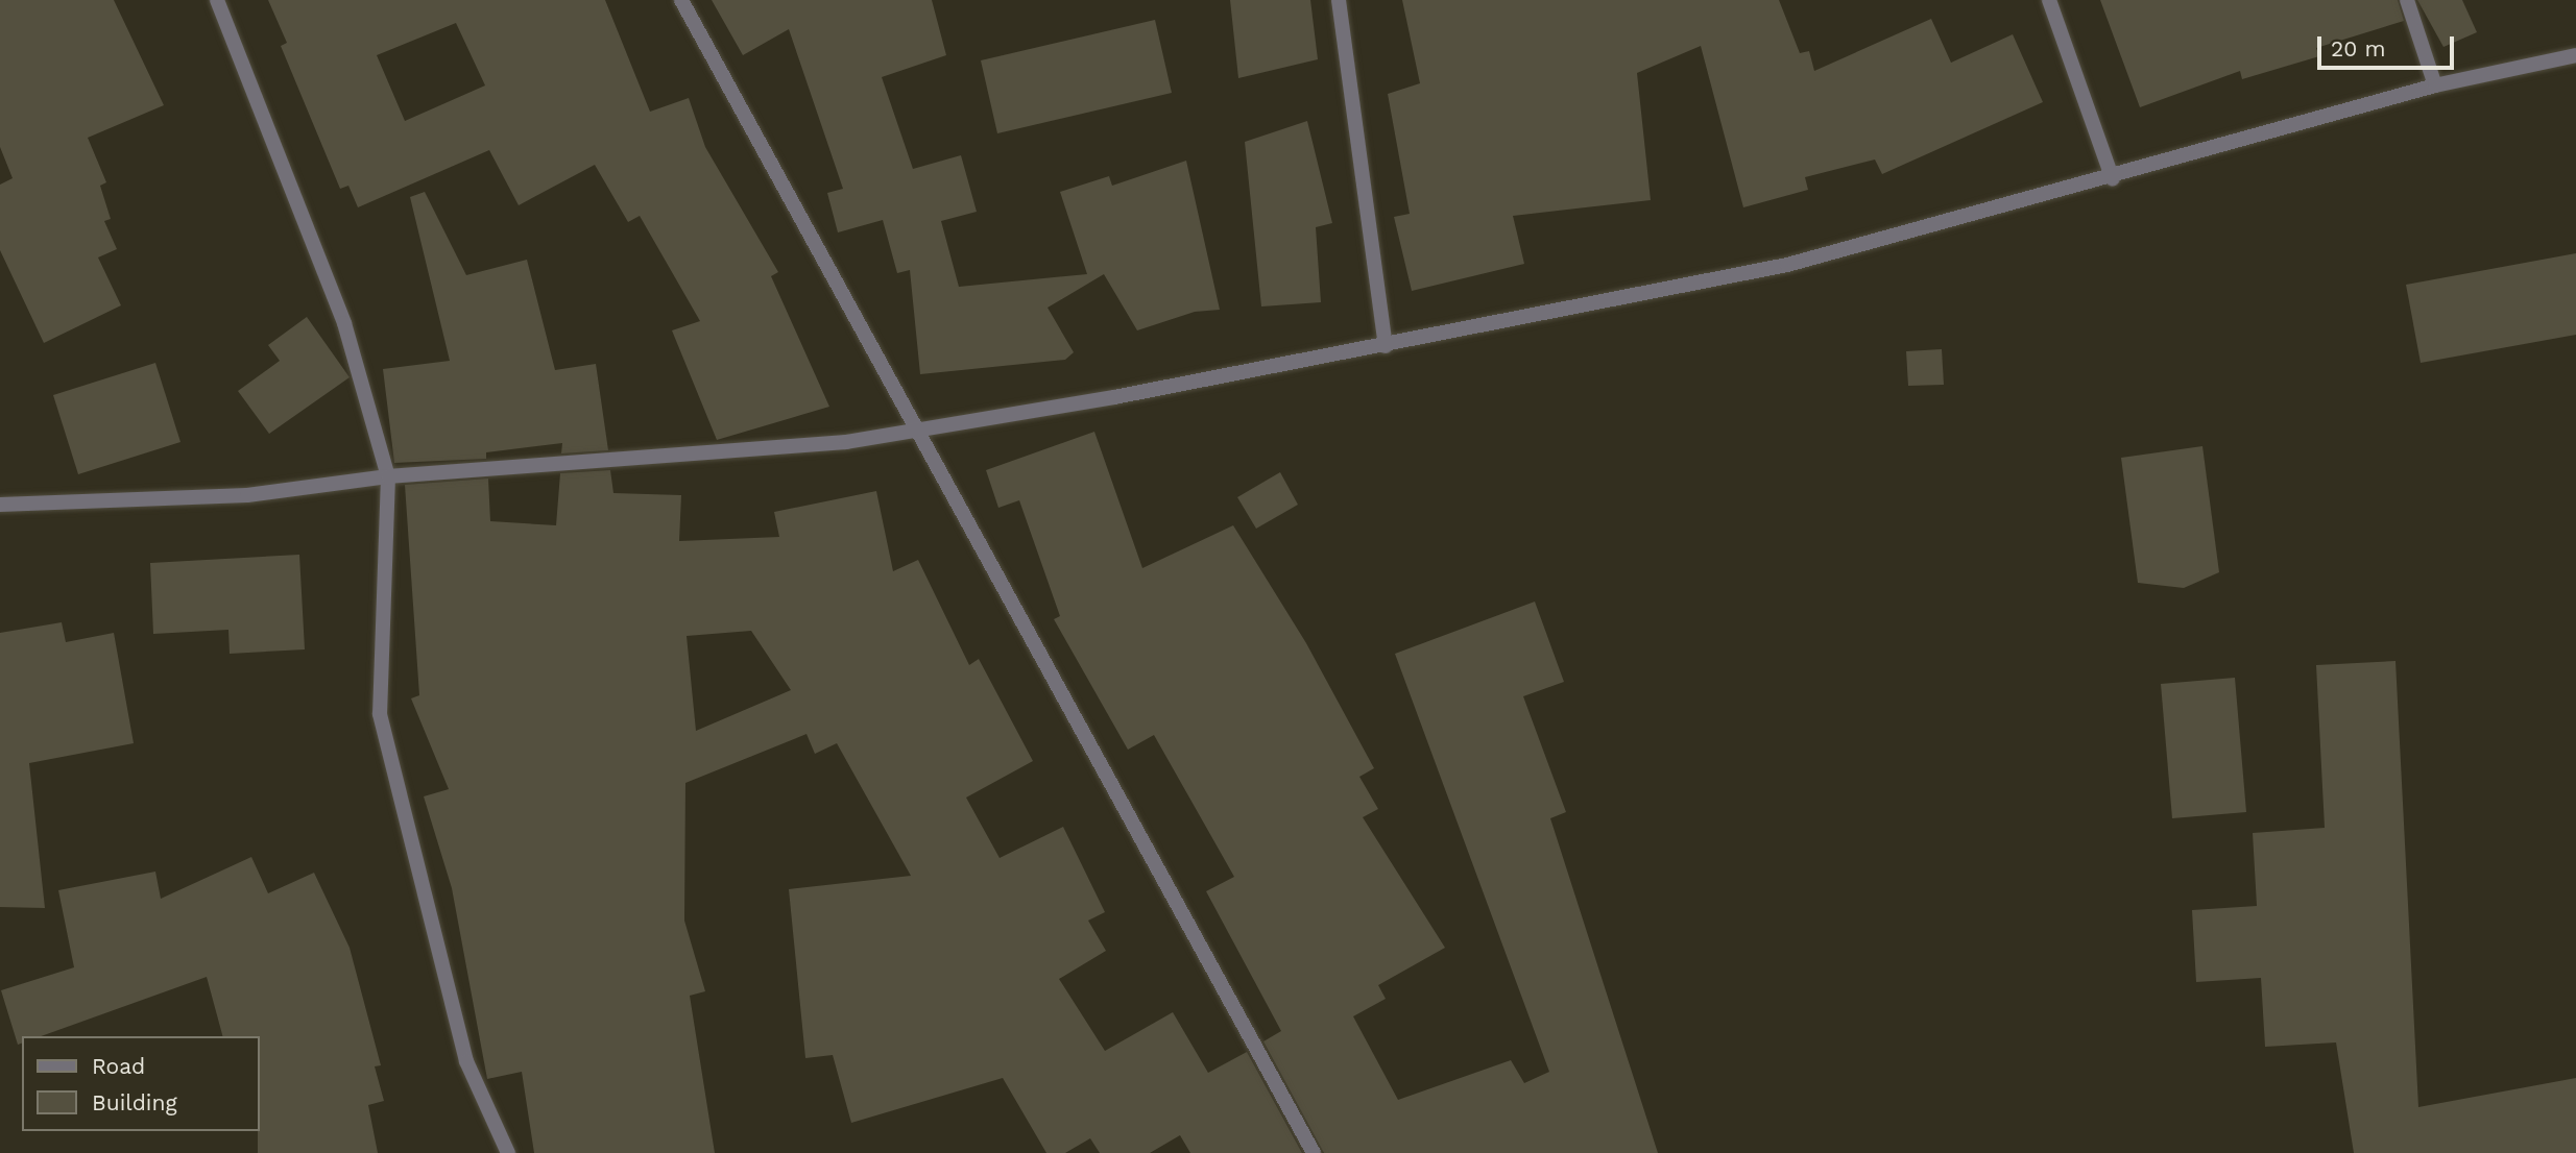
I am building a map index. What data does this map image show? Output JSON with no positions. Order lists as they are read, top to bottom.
{
  "legend": ["Road", "Building"],
  "scale_bar": "20 m"
}
